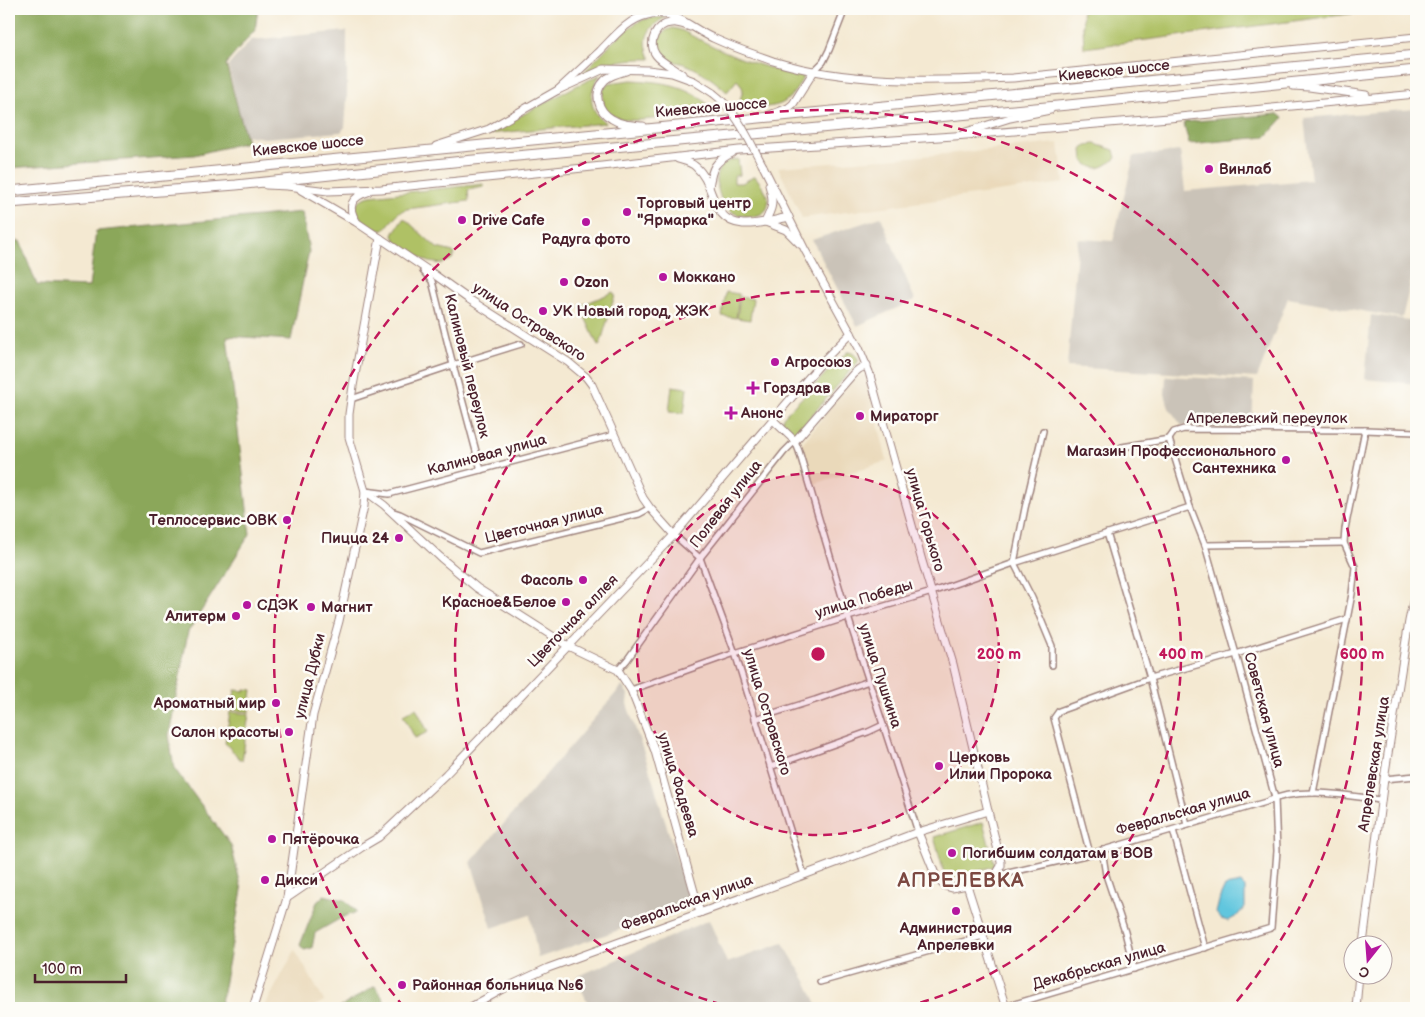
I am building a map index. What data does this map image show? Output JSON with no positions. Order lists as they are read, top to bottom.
{
  "streets": {
    "highway": ["Киевское шоссе"],
    "main road": [
      "улица Островского",
      "Полевая улица",
      "улица Горького",
      "Цветочная аллея",
      "улица Дубки",
      "Апрелевская улица",
      "улица Фадеева",
      "Февральская улица"
    ],
    "street": [
      "Калиновый переулок",
      "Апрелевский переулок",
      "Калиновая улица",
      "Цветочная улица",
      "улица Победы",
      "улица Пушкина",
      "Советская улица",
      "Декабрьская улица"
    ]
  },
  "crossings": [
    ["улица Островского", "Калиновая улица"],
    ["улица Островского", "Полевая улица"],
    ["улица Островского", "Цветочная улица"],
    ["улица Островского", "улица Победы"],
    ["улица Островского", "Цветочная аллея"],
    ["улица Островского", "улица Дубки"],
    ["улица Островского", "Февральская улица"],
    ["Калиновый переулок", "Калиновая улица"],
    ["Апрелевский переулок", "Советская улица"],
    ["Калиновая улица", "улица Дубки"],
    ["Полевая улица", "улица Горького"],
    ["Полевая улица", "улица Пушкина"],
    ["Полевая улица", "улица Фадеева"],
    ["улица Горького", "улица Победы"],
    ["улица Горького", "Цветочная аллея"],
    ["улица Горького", "Февральская улица"],
    ["улица Победы", "улица Пушкина"],
    ["улица Победы", "Советская улица"],
    ["улица Победы", "улица Фадеева"],
    ["Цветочная аллея", "улица Дубки"],
    ["улица Пушкина", "Февральская улица"],
    ["Советская улица", "Февральская улица"],
    ["Советская улица", "Декабрьская улица"],
    ["Апрелевская улица", "Февральская улица"],
    ["улица Фадеева", "Февральская улица"]
  ],
  "districts": ["АПРЕЛЕВКА"],
  "places": {
    "other": [
      "Винлаб",
      "Торговый центр \"Ярмарка\"",
      "Drive Cafe",
      "Радуга фото",
      "Моккано",
      "Ozon",
      "УК Новый город, ЖЭК",
      "Агросоюз",
      "Мираторг",
      "Магазин Профессионального Сантехника",
      "Теплосервис-ОВК",
      "Пицца 24",
      "Фасоль",
      "Красное&Белое",
      "СДЭК",
      "Магнит",
      "Алитерм",
      "Ароматный мир",
      "Салон красоты",
      "Церковь Илии Пророка",
      "Пятёрочка",
      "Погибшим солдатам в ВОВ",
      "Дикси",
      "Администрация Апрелевки",
      "Районная больница №6"
    ],
    "health": ["Горздрав", "Анонс"]
  },
  "scale_bar": "100 m",
  "north": "bottom",
  "rings": ["200 m", "400 m", "600 m"]
}
